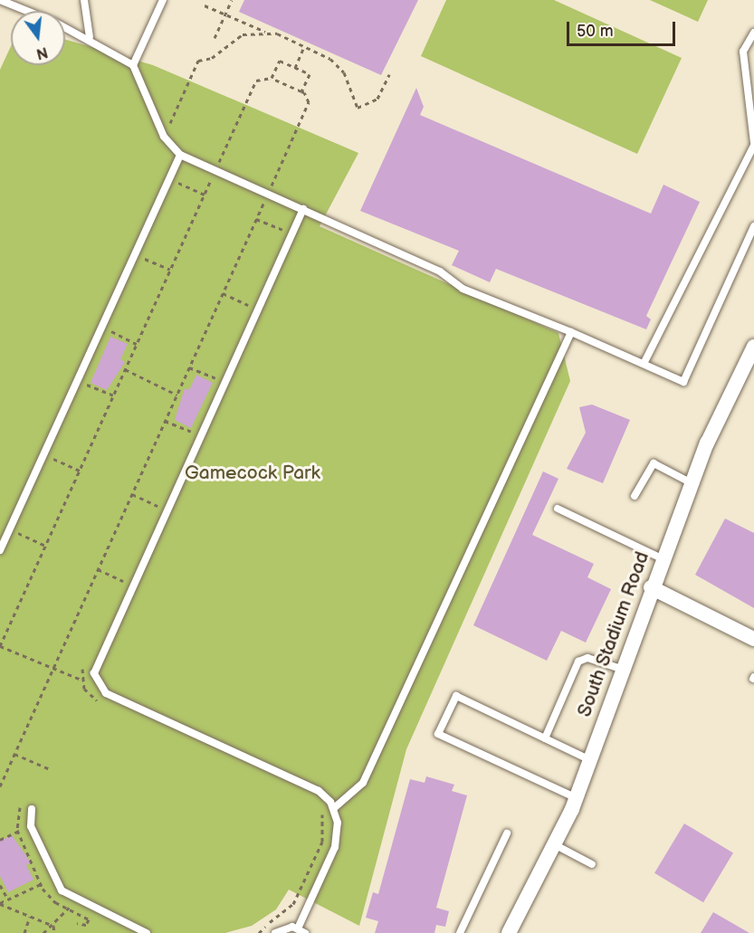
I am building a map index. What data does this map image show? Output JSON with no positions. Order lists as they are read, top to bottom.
{
  "streets": {
    "street": ["South Stadium Road"]
  },
  "parks": ["Gamecock Park"],
  "scale_bar": "50 m",
  "north": "bottom"
}
